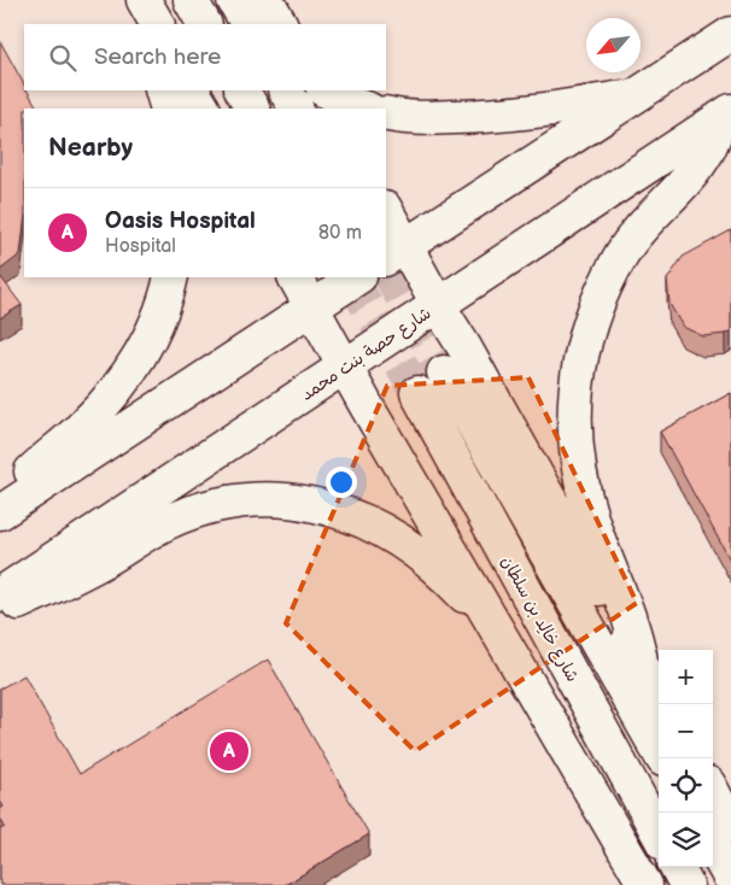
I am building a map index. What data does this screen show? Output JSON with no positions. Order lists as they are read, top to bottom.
{
  "streets": {
    "main road": ["شارع حصة بنت محمد", "شارع خالِد بن سلطان"]
  },
  "north": "bottom left",
  "page": {
    "search": "Search here",
    "heading": "Nearby",
    "list": [
      {
        "mark": "A",
        "name": "Oasis Hospital",
        "note": "Hospital",
        "value": "80 m"
      }
    ],
    "map_buttons": ["+", "−"],
    "pins": "A"
  }
}
